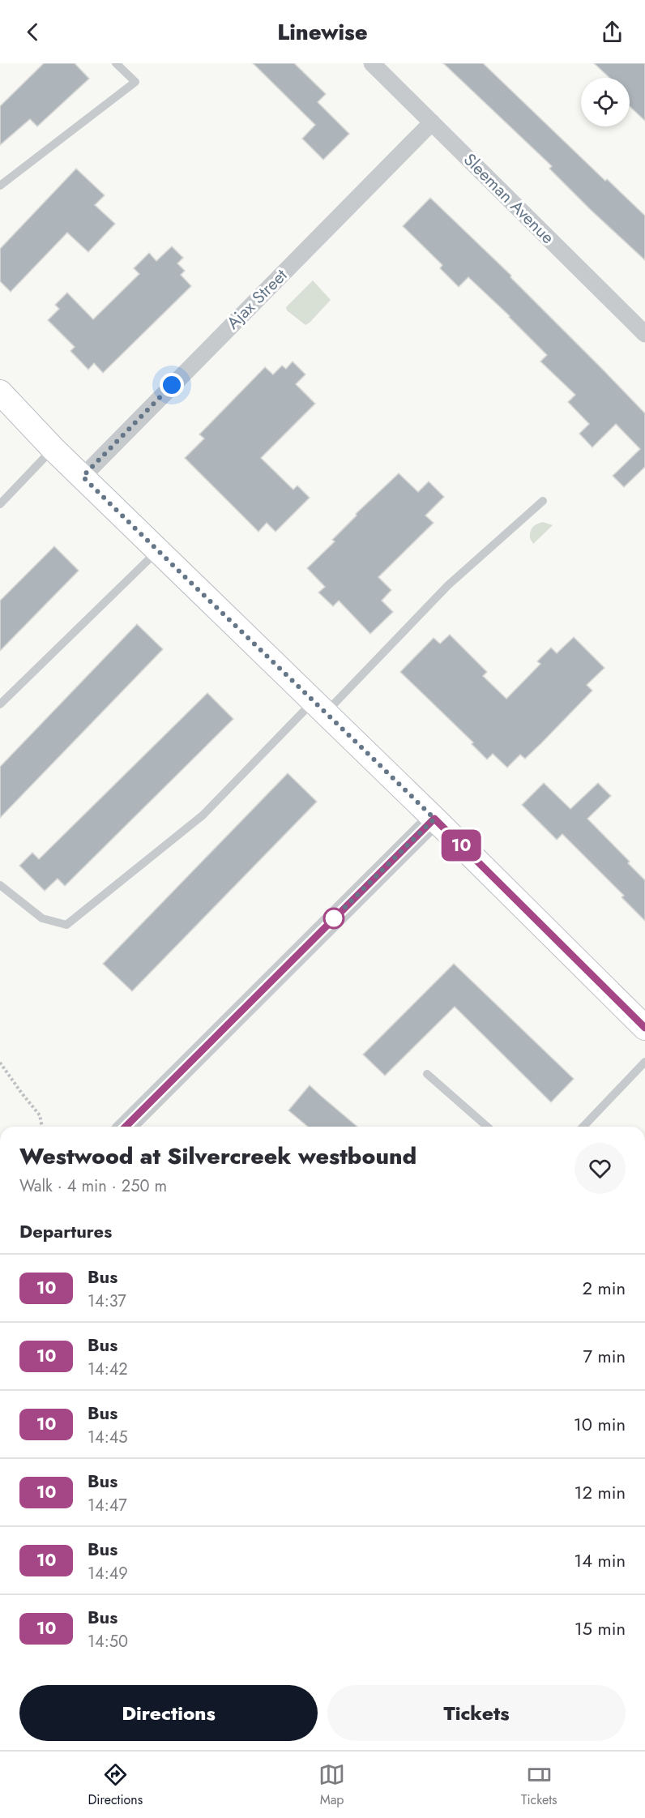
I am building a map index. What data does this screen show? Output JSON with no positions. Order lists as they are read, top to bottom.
{
  "streets": {
    "street": ["Sleeman Avenue", "Ajax Street"]
  },
  "crossings": [
    ["Sleeman Avenue", "Ajax Street"]
  ],
  "lines": ["bus line 10"],
  "page": {
    "header": "Linewise",
    "on_map": "10",
    "heading": [
      ["Westwood at Silvercreek westbound", "Walk · 4 min · 250 m"],
      "Departures"
    ],
    "list": [
      {
        "mark": "10",
        "name": "Bus",
        "note": "14:37",
        "value": "2 min"
      },
      {
        "mark": "10",
        "name": "Bus",
        "note": "14:42",
        "value": "7 min"
      },
      {
        "mark": "10",
        "name": "Bus",
        "note": "14:45",
        "value": "10 min"
      },
      {
        "mark": "10",
        "name": "Bus",
        "note": "14:47",
        "value": "12 min"
      },
      {
        "mark": "10",
        "name": "Bus",
        "note": "14:49",
        "value": "14 min"
      },
      {
        "mark": "10",
        "name": "Bus",
        "note": "14:50",
        "value": "15 min"
      }
    ],
    "buttons": ["Directions", "Tickets"],
    "tabs": ["Directions", "Map", "Tickets"]
  }
}
